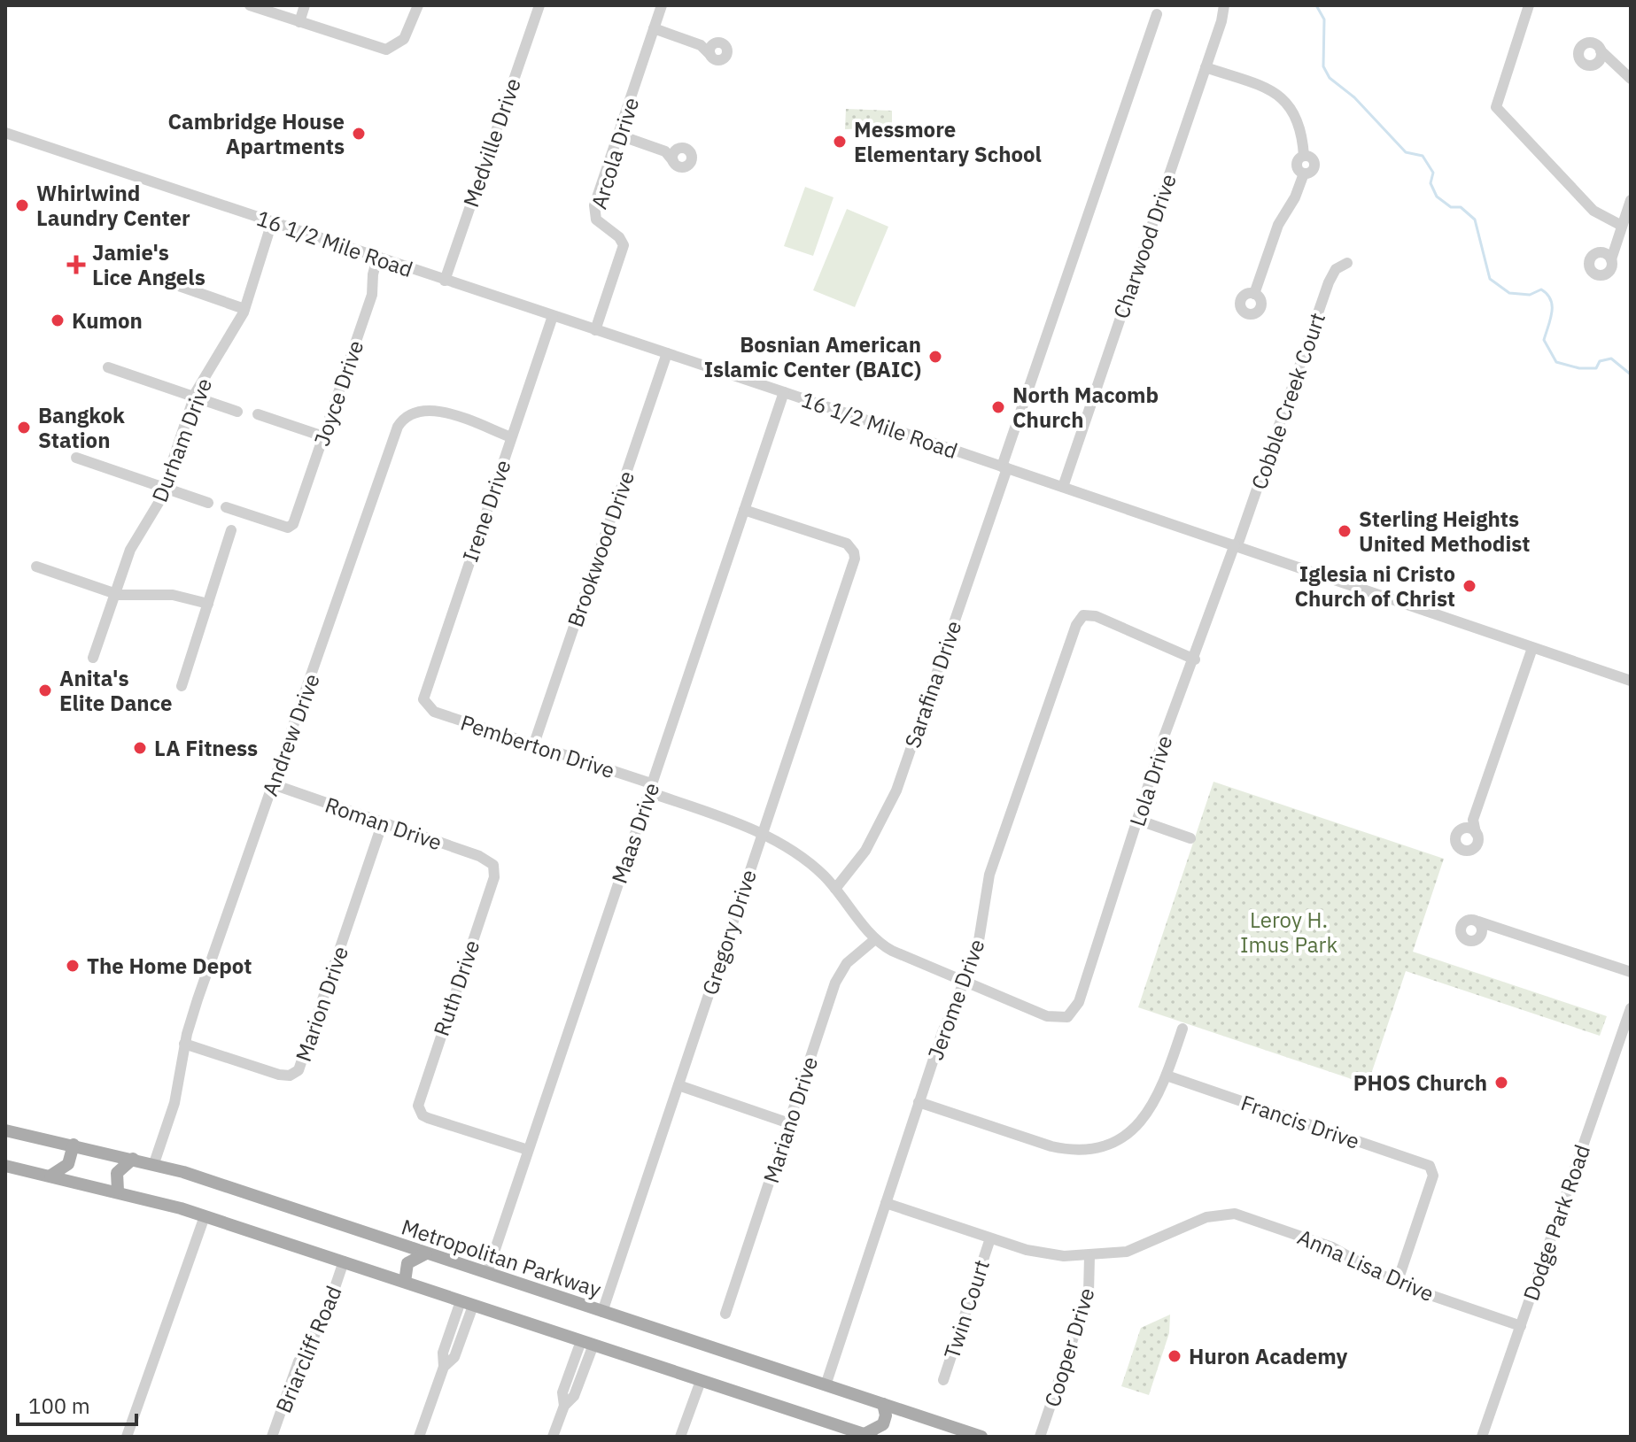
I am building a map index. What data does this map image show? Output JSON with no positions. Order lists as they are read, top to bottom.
{
  "streets": {
    "main road": ["Metropolitan Parkway"],
    "street": [
      "Medville Drive",
      "Arcola Drive",
      "16 1/2 Mile Road",
      "Charwood Drive",
      "Joyce Drive",
      "Cobble Creek Court",
      "Durham Drive",
      "Irene Drive",
      "Brookwood Drive",
      "Sarafina Drive",
      "Andrew Drive",
      "Pemberton Drive",
      "Lola Drive",
      "Roman Drive",
      "Maas Drive",
      "Gregory Drive",
      "Ruth Drive",
      "Jerome Drive",
      "Marion Drive",
      "Mariano Drive",
      "Francis Drive",
      "Dodge Park Road",
      "Anna Lisa Drive",
      "Twin Court",
      "Cooper Drive",
      "Briarcliff Road"
    ]
  },
  "crossings": [
    ["Medville Drive", "16 1/2 Mile Road"],
    ["Arcola Drive", "16 1/2 Mile Road"],
    ["16 1/2 Mile Road", "Charwood Drive"],
    ["16 1/2 Mile Road", "Joyce Drive"],
    ["16 1/2 Mile Road", "Cobble Creek Court"],
    ["16 1/2 Mile Road", "Durham Drive"],
    ["16 1/2 Mile Road", "Irene Drive"],
    ["16 1/2 Mile Road", "Brookwood Drive"],
    ["16 1/2 Mile Road", "Sarafina Drive"],
    ["16 1/2 Mile Road", "Lola Drive"],
    ["16 1/2 Mile Road", "Maas Drive"],
    ["Cobble Creek Court", "Lola Drive"],
    ["Irene Drive", "Andrew Drive"],
    ["Irene Drive", "Pemberton Drive"],
    ["Brookwood Drive", "Pemberton Drive"],
    ["Sarafina Drive", "Pemberton Drive"],
    ["Andrew Drive", "Roman Drive"],
    ["Andrew Drive", "Marion Drive"],
    ["Andrew Drive", "Metropolitan Parkway"],
    ["Pemberton Drive", "Lola Drive"],
    ["Pemberton Drive", "Maas Drive"],
    ["Pemberton Drive", "Gregory Drive"],
    ["Pemberton Drive", "Jerome Drive"],
    ["Pemberton Drive", "Mariano Drive"],
    ["Lola Drive", "Jerome Drive"],
    ["Roman Drive", "Ruth Drive"],
    ["Roman Drive", "Marion Drive"],
    ["Maas Drive", "Gregory Drive"],
    ["Maas Drive", "Ruth Drive"],
    ["Maas Drive", "Metropolitan Parkway"],
    ["Gregory Drive", "Metropolitan Parkway"],
    ["Jerome Drive", "Metropolitan Parkway"],
    ["Jerome Drive", "Anna Lisa Drive"],
    ["Francis Drive", "Anna Lisa Drive"],
    ["Dodge Park Road", "Anna Lisa Drive"],
    ["Anna Lisa Drive", "Twin Court"],
    ["Anna Lisa Drive", "Cooper Drive"]
  ],
  "parks": ["Leroy H. Imus Park"],
  "places": {
    "other": [
      "Cambridge House Apartments",
      "Messmore Elementary School",
      "Whirlwind Laundry Center",
      "Kumon",
      "Bosnian American Islamic Center (BAIC)",
      "North Macomb Church",
      "Bangkok Station",
      "Sterling Heights United Methodist",
      "Iglesia ni Cristo Church of Christ",
      "Anita's Elite Dance",
      "LA Fitness",
      "The Home Depot",
      "PHOS Church",
      "Huron Academy"
    ],
    "health": ["Jamie's Lice Angels"]
  },
  "scale_bar": "100 m"
}
